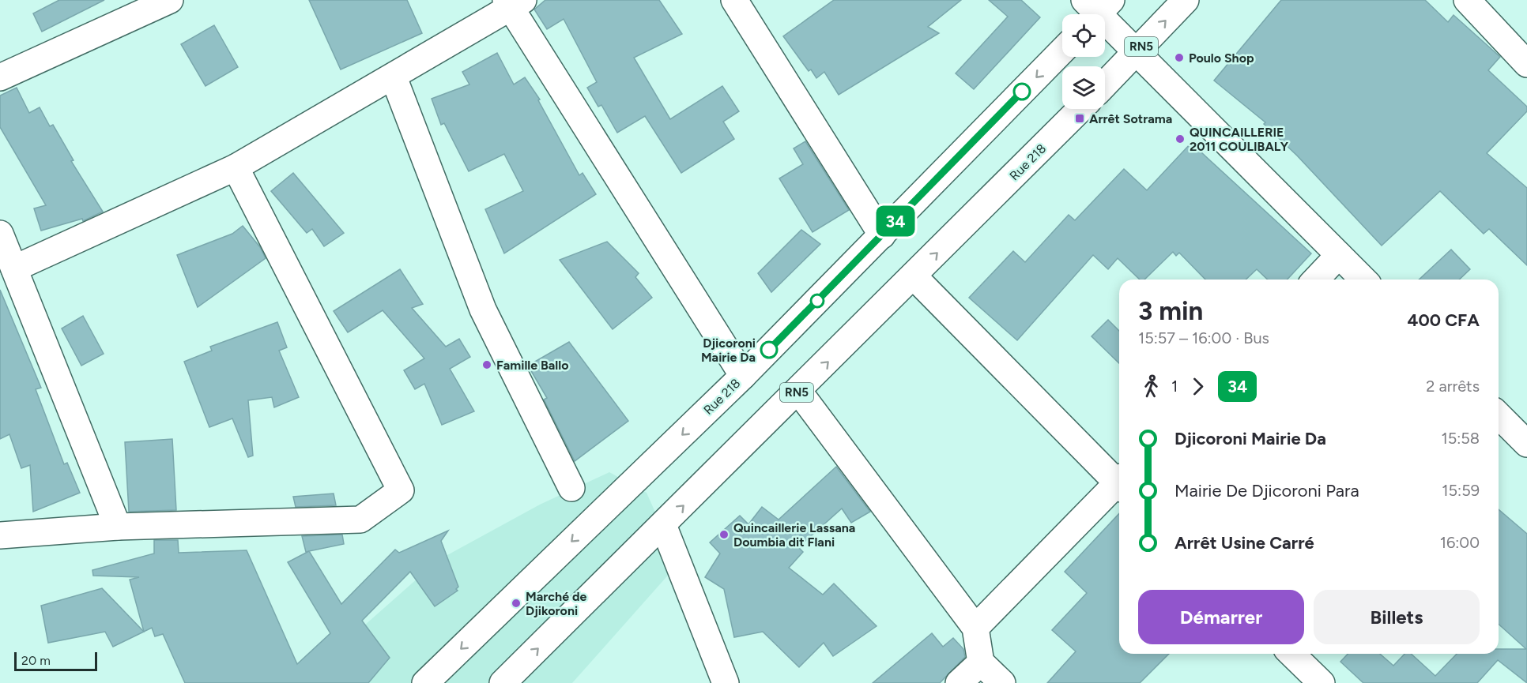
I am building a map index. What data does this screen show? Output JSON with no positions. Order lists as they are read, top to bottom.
{
  "streets": {
    "main road": ["RN5", "Rue 218"]
  },
  "places": {
    "other": [
      "Poulo Shop",
      "QUINCAILLERIE 2011 COULIBALY",
      "Djicoroni Mairie Da",
      "Famille Ballo",
      "Quincaillerie Lassana Doumbia dit Flani",
      "Marché de Djikoroni"
    ],
    "transit": ["Arrêt Sotrama"]
  },
  "lines": ["bus line 34"],
  "scale_bar": "20 m",
  "page": {
    "on_map": "34",
    "heading": ["3 min", "15:57 – 16:00 · Bus", "400 CFA"],
    "legs": ["1", "34", "2 arrêts"],
    "list": [
      {
        "name": "Djicoroni Mairie Da",
        "value": "15:58"
      },
      {
        "name": "Mairie De Djicoroni Para",
        "value": "15:59"
      },
      {
        "name": "Arrêt Usine Carré",
        "value": "16:00"
      }
    ],
    "buttons": ["Démarrer", "Billets"],
    "scale": "20 m"
  }
}
